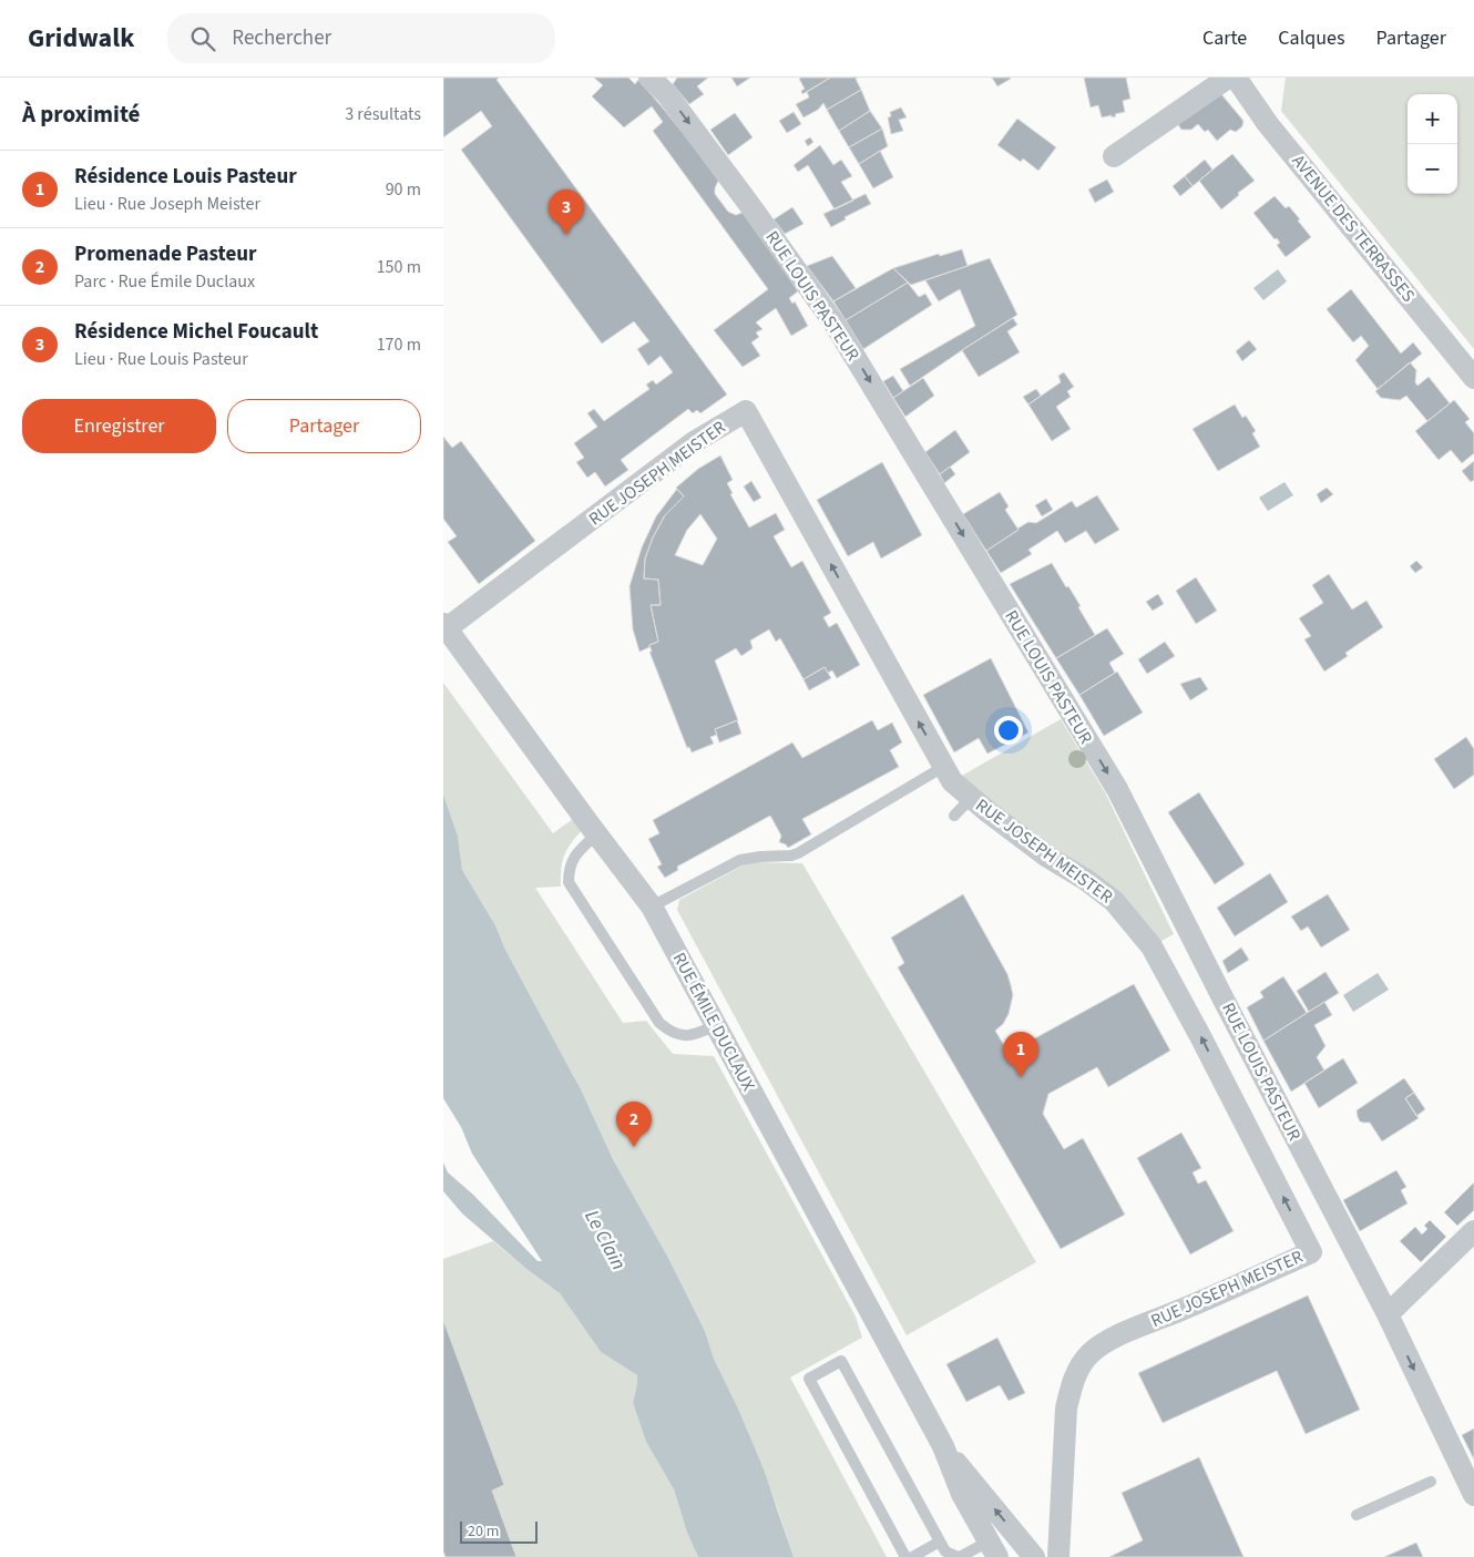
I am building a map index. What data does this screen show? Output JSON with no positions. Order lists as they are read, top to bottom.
{
  "streets": {
    "street": [
      "AVENUE DES TERRASSES",
      "RUE LOUIS PASTEUR",
      "RUE JOSEPH MEISTER",
      "RUE ÉMILE DUCLAUX"
    ]
  },
  "crossings": [
    ["RUE JOSEPH MEISTER", "RUE ÉMILE DUCLAUX"]
  ],
  "one_way": ["RUE LOUIS PASTEUR"],
  "water": ["Le Clain"],
  "scale_bar": "20 m",
  "page": {
    "header": "Gridwalk",
    "search": "Rechercher",
    "nav": ["Carte", "Calques", "Partager"],
    "heading": ["À proximité", "3 résultats"],
    "map_buttons": ["+", "−"],
    "list": [
      {
        "mark": "1",
        "name": "Résidence Louis Pasteur",
        "note": "Lieu · Rue Joseph Meister",
        "value": "90 m"
      },
      {
        "mark": "2",
        "name": "Promenade Pasteur",
        "note": "Parc · Rue Émile Duclaux",
        "value": "150 m"
      },
      {
        "mark": "3",
        "name": "Résidence Michel Foucault",
        "note": "Lieu · Rue Louis Pasteur",
        "value": "170 m"
      }
    ],
    "pins": ["3", "1", "2"],
    "buttons": ["Enregistrer", "Partager"],
    "scale": "20 m"
  }
}
